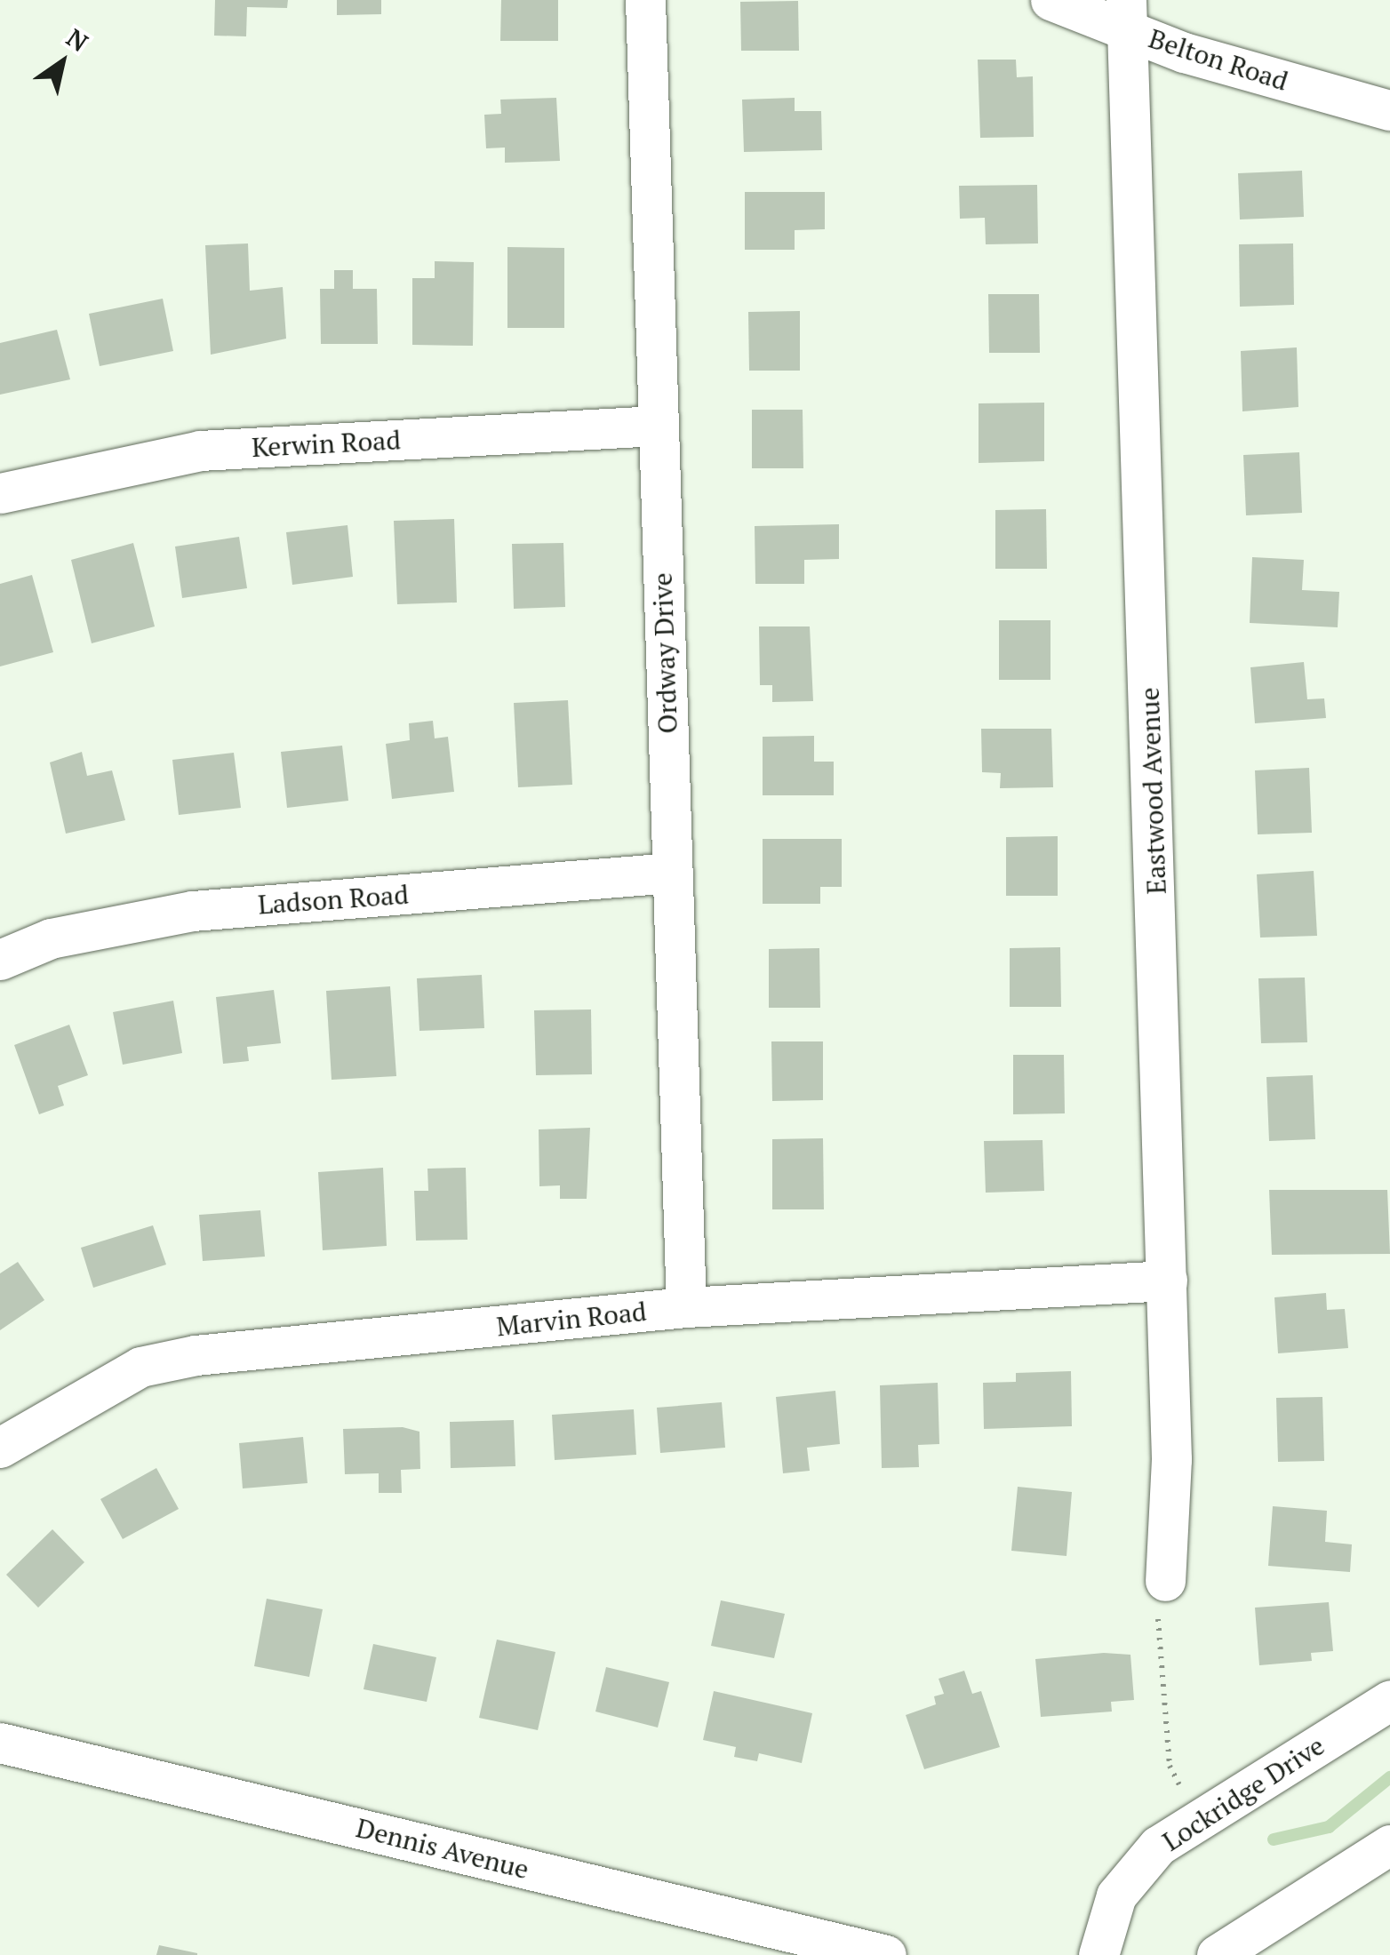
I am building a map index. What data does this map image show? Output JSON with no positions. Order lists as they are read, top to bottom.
{
  "streets": {
    "street": [
      "Belton Road",
      "Kerwin Road",
      "Ordway Drive",
      "Eastwood Avenue",
      "Ladson Road",
      "Marvin Road",
      "Lockridge Drive",
      "Dennis Avenue"
    ]
  },
  "crossings": [
    ["Belton Road", "Eastwood Avenue"],
    ["Kerwin Road", "Ordway Drive"],
    ["Ordway Drive", "Ladson Road"],
    ["Ordway Drive", "Marvin Road"],
    ["Eastwood Avenue", "Marvin Road"]
  ],
  "north": "top right"
}
